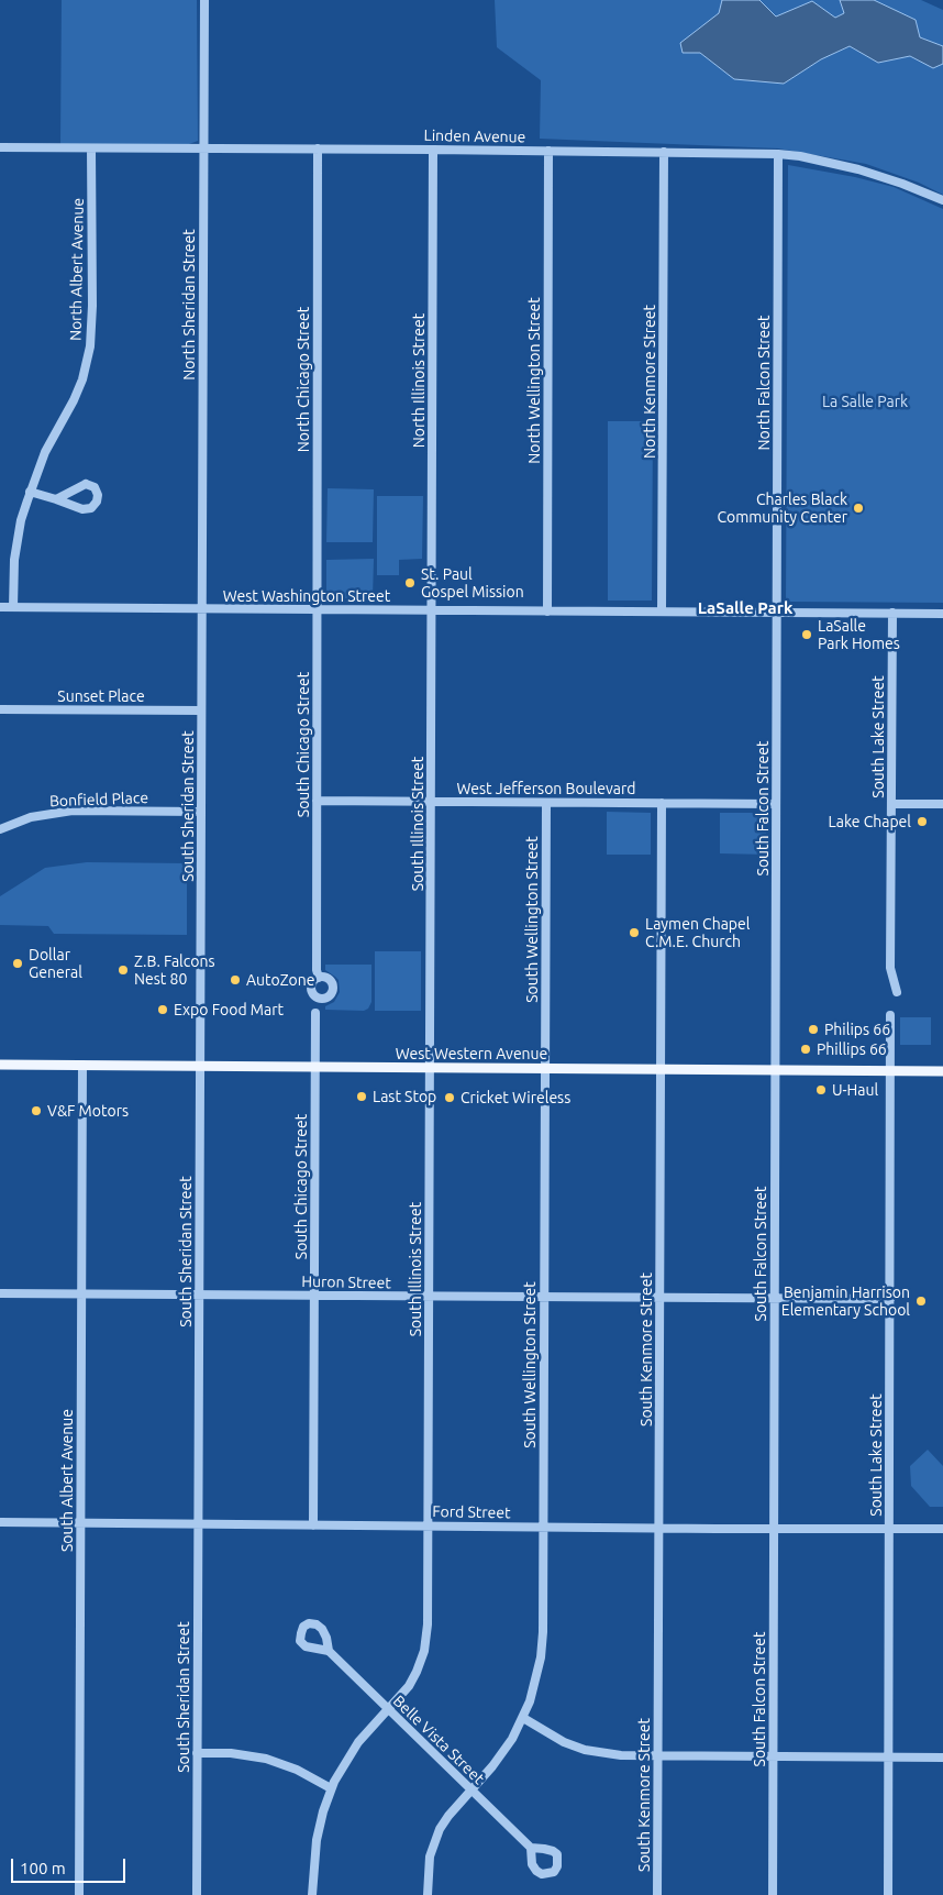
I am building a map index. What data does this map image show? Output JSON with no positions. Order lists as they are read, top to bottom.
{
  "streets": {
    "main road": ["West Western Avenue"],
    "street": [
      "Linden Avenue",
      "North Albert Avenue",
      "North Sheridan Street",
      "North Chicago Street",
      "North Illinois Street",
      "North Wellington Street",
      "North Kenmore Street",
      "North Falcon Street",
      "West Washington Street",
      "Sunset Place",
      "South Lake Street",
      "South Chicago Street",
      "West Jefferson Boulevard",
      "Bonfield Place",
      "South Sheridan Street",
      "South Falcon Street",
      "South Illinois Street",
      "South Wellington Street",
      "Huron Street",
      "South Kenmore Street",
      "South Albert Avenue",
      "Ford Street",
      "Belle Vista Street"
    ]
  },
  "crossings": [
    ["Linden Avenue", "North Albert Avenue"],
    ["Linden Avenue", "North Sheridan Street"],
    ["Linden Avenue", "North Chicago Street"],
    ["Linden Avenue", "North Illinois Street"],
    ["Linden Avenue", "North Wellington Street"],
    ["Linden Avenue", "North Kenmore Street"],
    ["Linden Avenue", "North Falcon Street"],
    ["North Albert Avenue", "West Washington Street"],
    ["North Sheridan Street", "West Washington Street"],
    ["North Sheridan Street", "South Sheridan Street"],
    ["North Chicago Street", "West Washington Street"],
    ["North Chicago Street", "South Chicago Street"],
    ["North Illinois Street", "West Washington Street"],
    ["North Illinois Street", "South Illinois Street"],
    ["North Wellington Street", "West Washington Street"],
    ["North Kenmore Street", "West Washington Street"],
    ["North Falcon Street", "West Washington Street"],
    ["North Falcon Street", "South Falcon Street"],
    ["West Washington Street", "South Lake Street"],
    ["West Washington Street", "South Chicago Street"],
    ["West Washington Street", "South Sheridan Street"],
    ["West Washington Street", "South Falcon Street"],
    ["West Washington Street", "South Illinois Street"],
    ["Sunset Place", "South Sheridan Street"],
    ["South Lake Street", "West Western Avenue"],
    ["South Lake Street", "Huron Street"],
    ["South Lake Street", "Ford Street"],
    ["South Chicago Street", "West Jefferson Boulevard"],
    ["South Chicago Street", "West Western Avenue"],
    ["South Chicago Street", "Huron Street"],
    ["South Chicago Street", "Ford Street"],
    ["West Jefferson Boulevard", "South Falcon Street"],
    ["West Jefferson Boulevard", "South Illinois Street"],
    ["West Jefferson Boulevard", "South Wellington Street"],
    ["West Jefferson Boulevard", "South Kenmore Street"],
    ["Bonfield Place", "South Sheridan Street"],
    ["South Sheridan Street", "West Western Avenue"],
    ["South Sheridan Street", "Huron Street"],
    ["South Sheridan Street", "Ford Street"],
    ["South Falcon Street", "West Western Avenue"],
    ["South Falcon Street", "Huron Street"],
    ["South Falcon Street", "Ford Street"],
    ["South Illinois Street", "West Western Avenue"],
    ["South Illinois Street", "Huron Street"],
    ["South Illinois Street", "Ford Street"],
    ["South Illinois Street", "Belle Vista Street"],
    ["South Wellington Street", "West Western Avenue"],
    ["South Wellington Street", "Huron Street"],
    ["South Wellington Street", "Ford Street"],
    ["South Wellington Street", "Belle Vista Street"],
    ["West Western Avenue", "South Kenmore Street"],
    ["West Western Avenue", "South Albert Avenue"],
    ["Huron Street", "South Kenmore Street"],
    ["Huron Street", "South Albert Avenue"],
    ["South Kenmore Street", "Ford Street"],
    ["South Albert Avenue", "Ford Street"]
  ],
  "districts": ["LaSalle Park"],
  "parks": ["La Salle Park"],
  "places": [
    "Charles Black Community Center",
    "St. Paul Gospel Mission",
    "LaSalle Park Homes",
    "Lake Chapel",
    "Laymen Chapel C.M.E. Church",
    "Dollar General",
    "Z.B. Falcons Nest 80",
    "AutoZone",
    "Expo Food Mart",
    "Philips 66",
    "Phillips 66",
    "U-Haul",
    "Last Stop",
    "Cricket Wireless",
    "V&F Motors",
    "Benjamin Harrison Elementary School"
  ],
  "scale_bar": "100 m"
}
